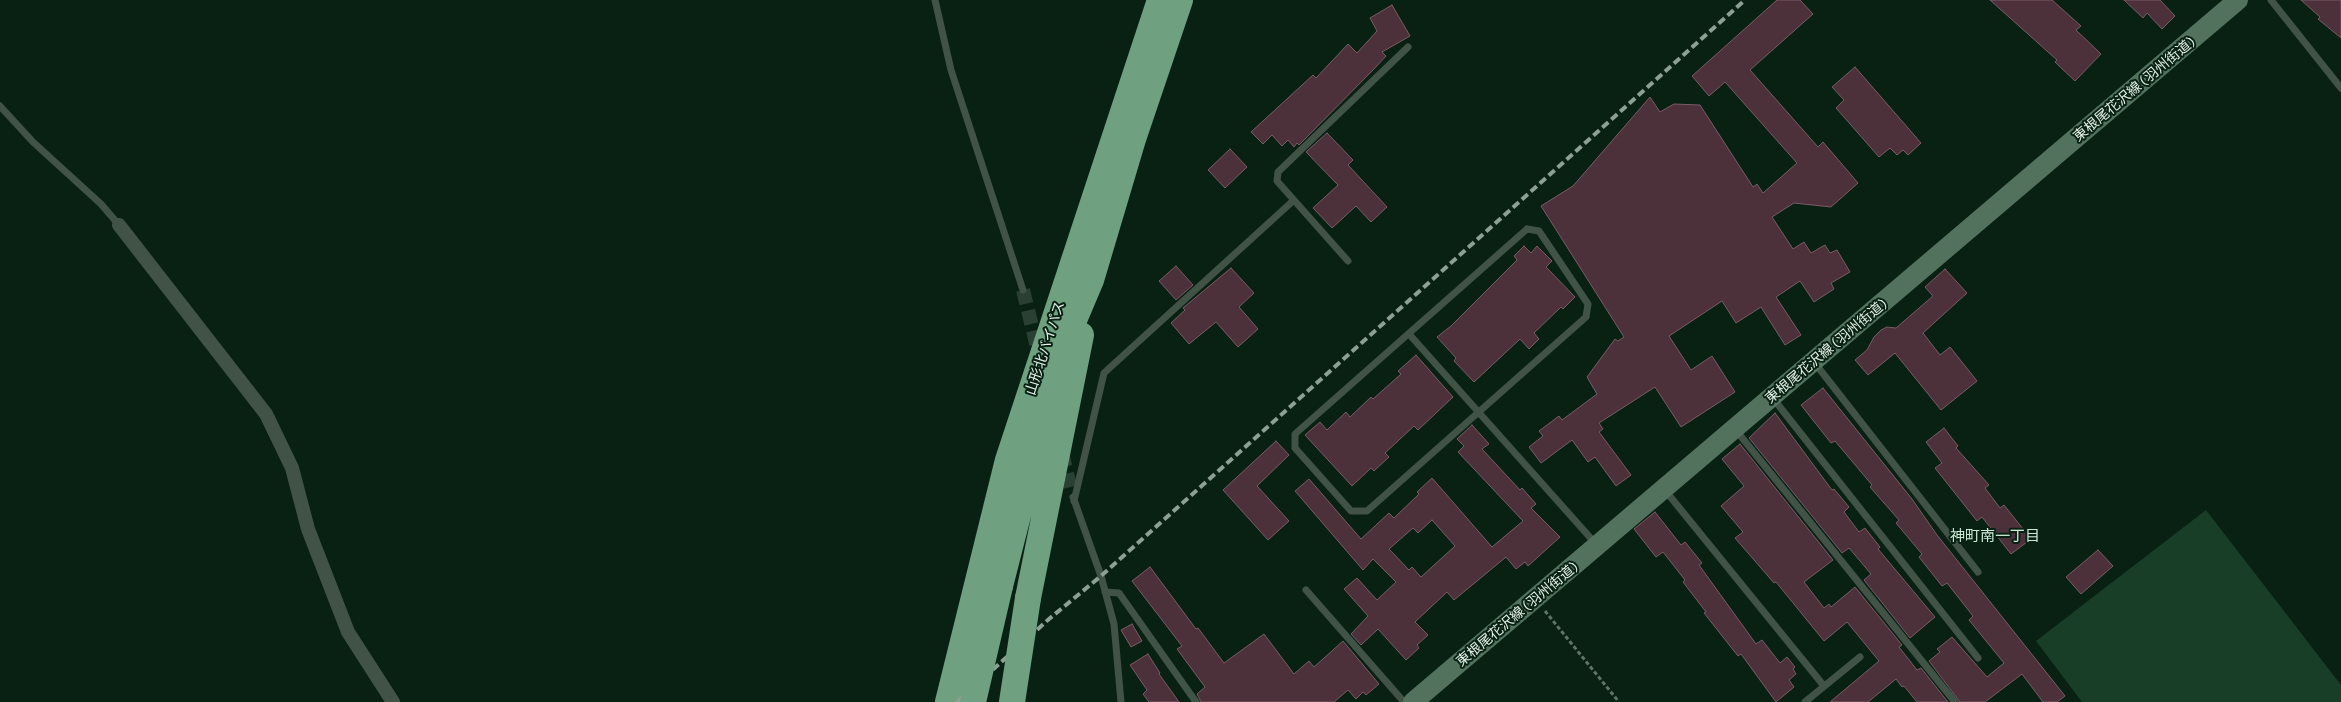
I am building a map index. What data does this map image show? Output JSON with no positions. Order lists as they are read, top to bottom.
{
  "streets": {
    "highway": ["山形北バイパス"],
    "main road": ["東根尾花沢線 (羽州街道)"]
  },
  "districts": ["神町南一丁目"]
}
